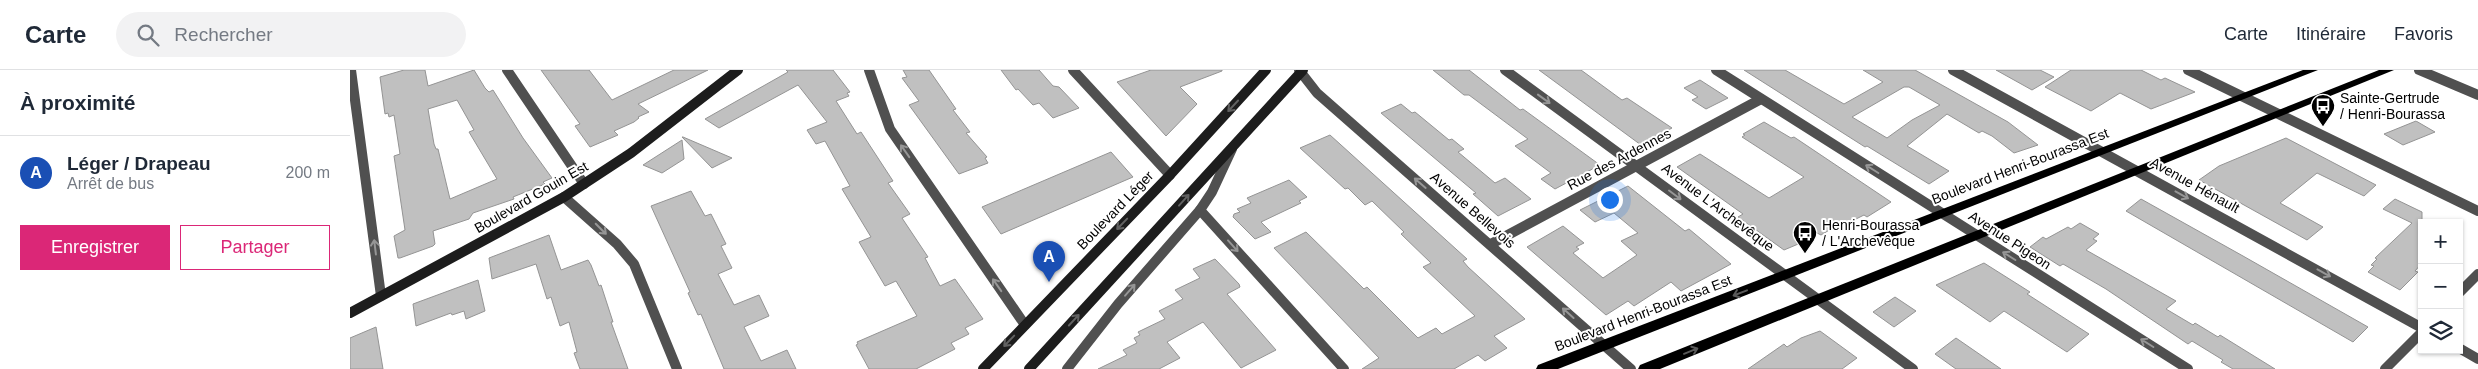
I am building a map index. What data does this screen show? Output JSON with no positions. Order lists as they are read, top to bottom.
{
  "streets": {
    "main road": ["Boulevard Henri-Bourassa Est", "Boulevard Gouin Est", "Boulevard Léger"],
    "street": [
      "Rue des Ardennes",
      "Avenue Hénault",
      "Avenue L'Archevêque",
      "Avenue Bellevois",
      "Avenue Pigeon"
    ]
  },
  "crossings": [
    ["Rue des Ardennes", "Avenue L'Archevêque"],
    ["Rue des Ardennes", "Avenue Bellevois"],
    ["Rue des Ardennes", "Avenue Pigeon"],
    ["Boulevard Henri-Bourassa Est", "Avenue Hénault"],
    ["Boulevard Henri-Bourassa Est", "Avenue L'Archevêque"],
    ["Boulevard Henri-Bourassa Est", "Avenue Bellevois"],
    ["Boulevard Henri-Bourassa Est", "Avenue Pigeon"]
  ],
  "one_way": [
    "Avenue Hénault",
    "Avenue L'Archevêque",
    "Avenue Bellevois",
    "Avenue Pigeon"
  ],
  "places": {
    "bus stop": ["Sainte-Gertrude / Henri-Bourassa", "Henri-Bourassa / L'Archevêque"]
  },
  "page": {
    "header": "Carte",
    "search": "Rechercher",
    "nav": ["Carte", "Itinéraire", "Favoris"],
    "heading": "À proximité",
    "list": [
      {
        "mark": "A",
        "name": "Léger / Drapeau",
        "note": "Arrêt de bus",
        "value": "200 m"
      }
    ],
    "buttons": ["Enregistrer", "Partager"],
    "map_buttons": ["+", "−"],
    "pins": "A"
  }
}
